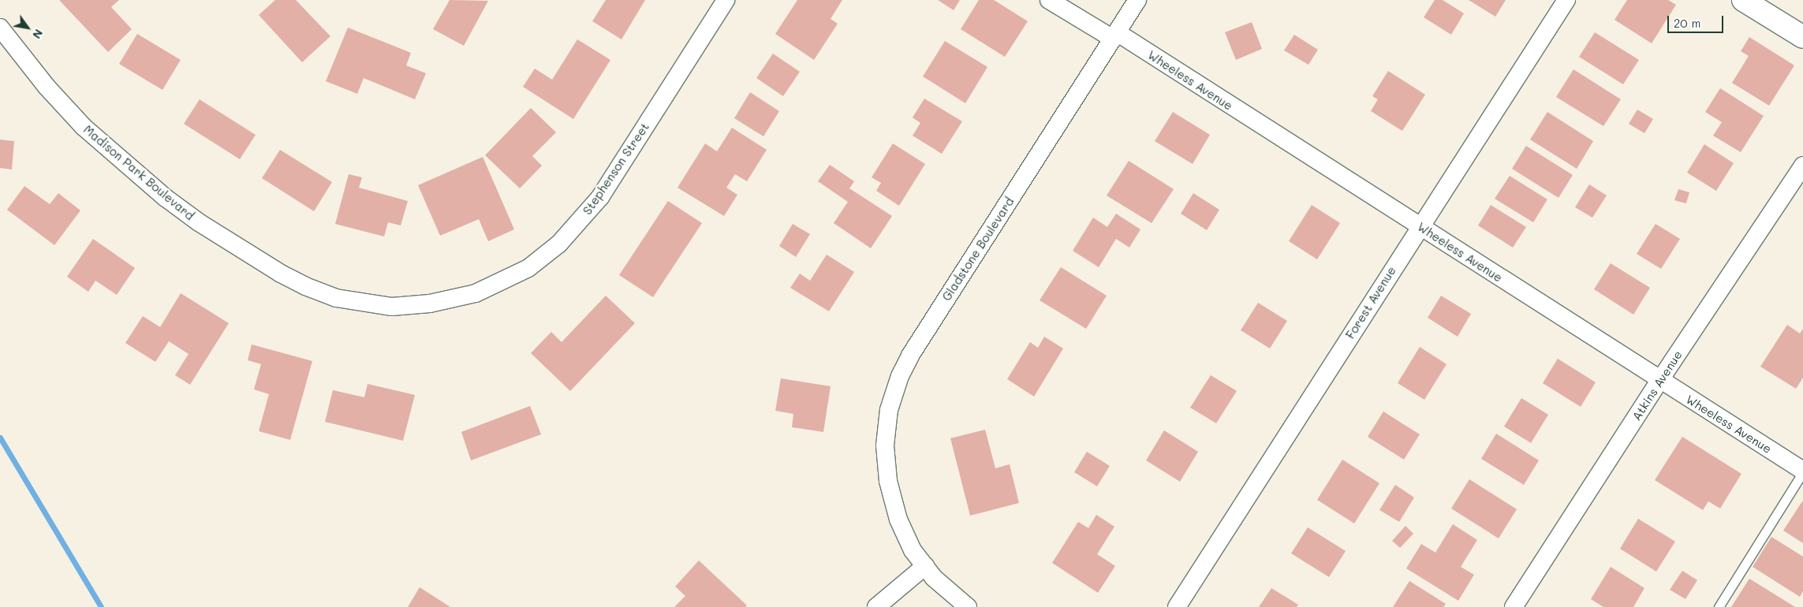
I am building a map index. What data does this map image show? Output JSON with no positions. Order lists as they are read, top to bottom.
{
  "streets": {
    "street": [
      "Wheeless Avenue",
      "Stephenson Street",
      "Madison Park Boulevard",
      "Gladstone Boulevard",
      "Forest Avenue",
      "Atkins Avenue"
    ]
  },
  "crossings": [
    ["Wheeless Avenue", "Gladstone Boulevard"],
    ["Wheeless Avenue", "Forest Avenue"],
    ["Wheeless Avenue", "Atkins Avenue"],
    ["Stephenson Street", "Madison Park Boulevard"]
  ],
  "scale_bar": "20 m",
  "north": "bottom right"
}
